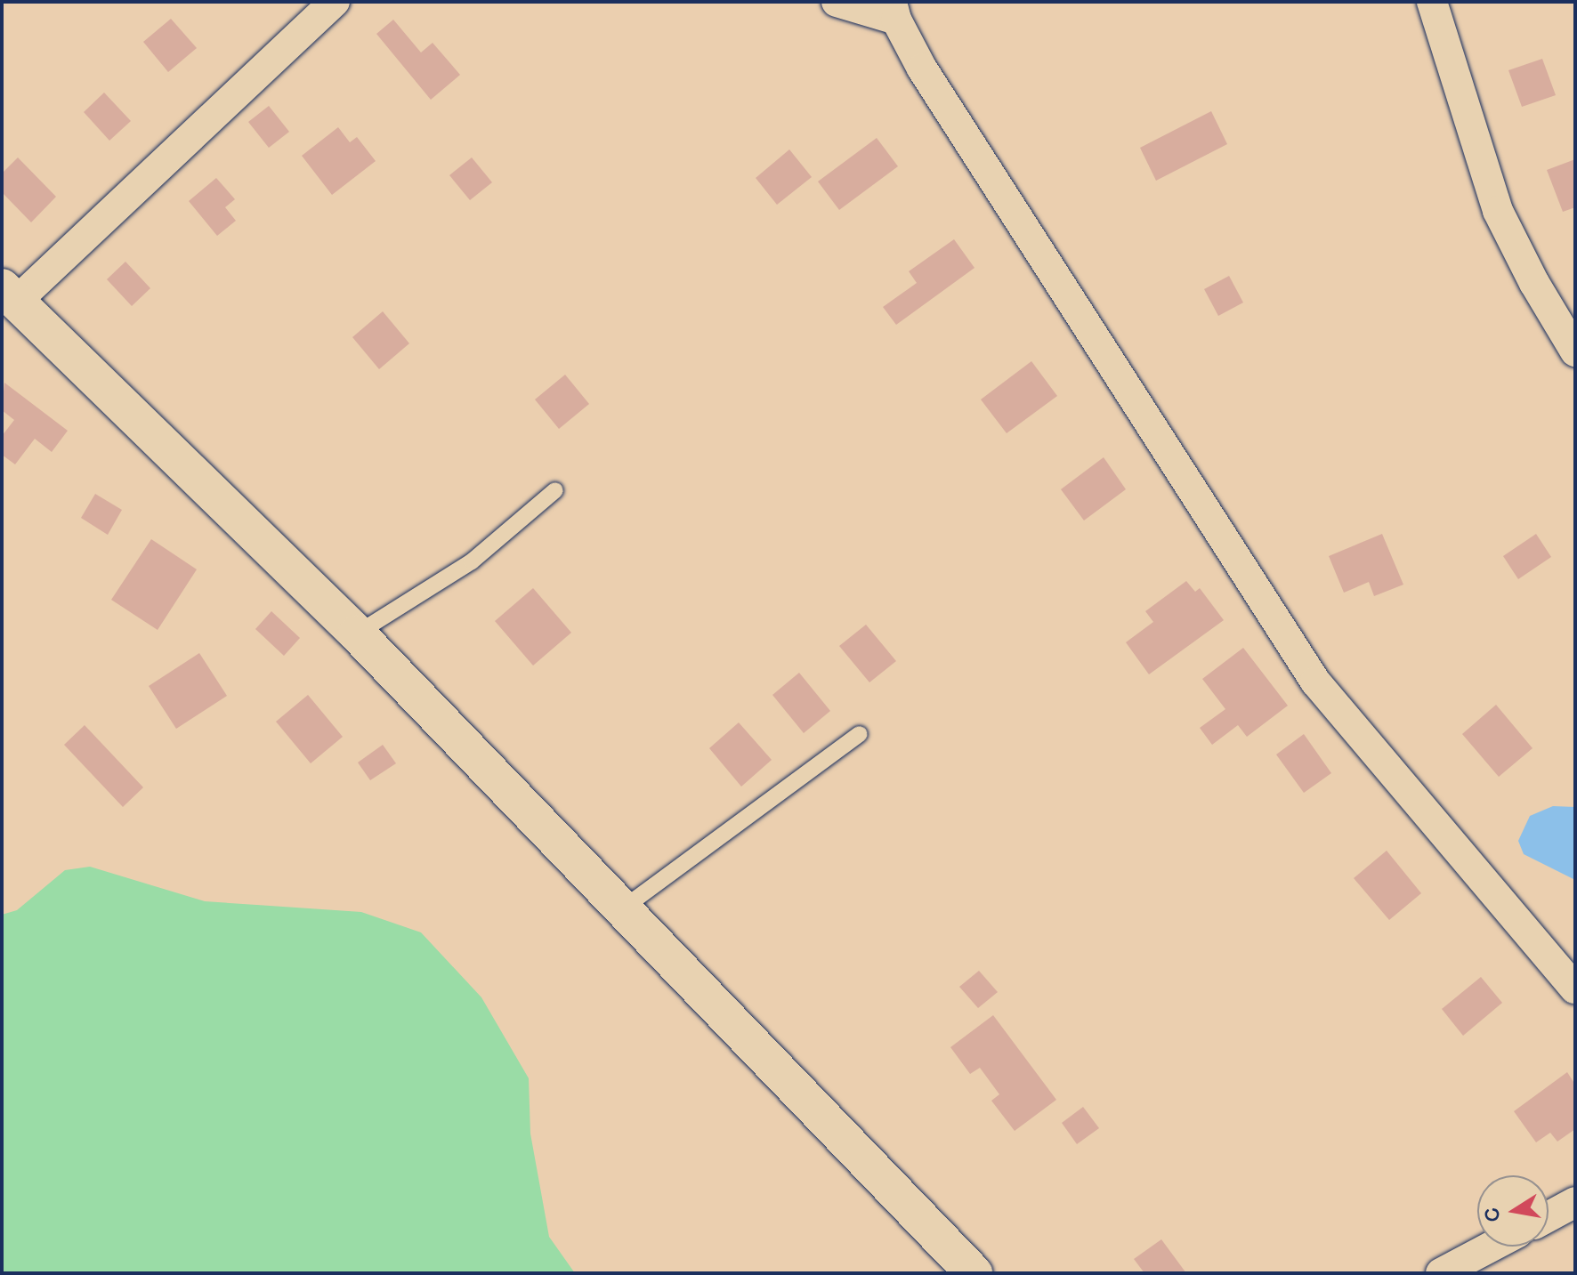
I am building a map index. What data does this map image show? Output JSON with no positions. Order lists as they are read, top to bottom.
{
  "north": "left"
}
